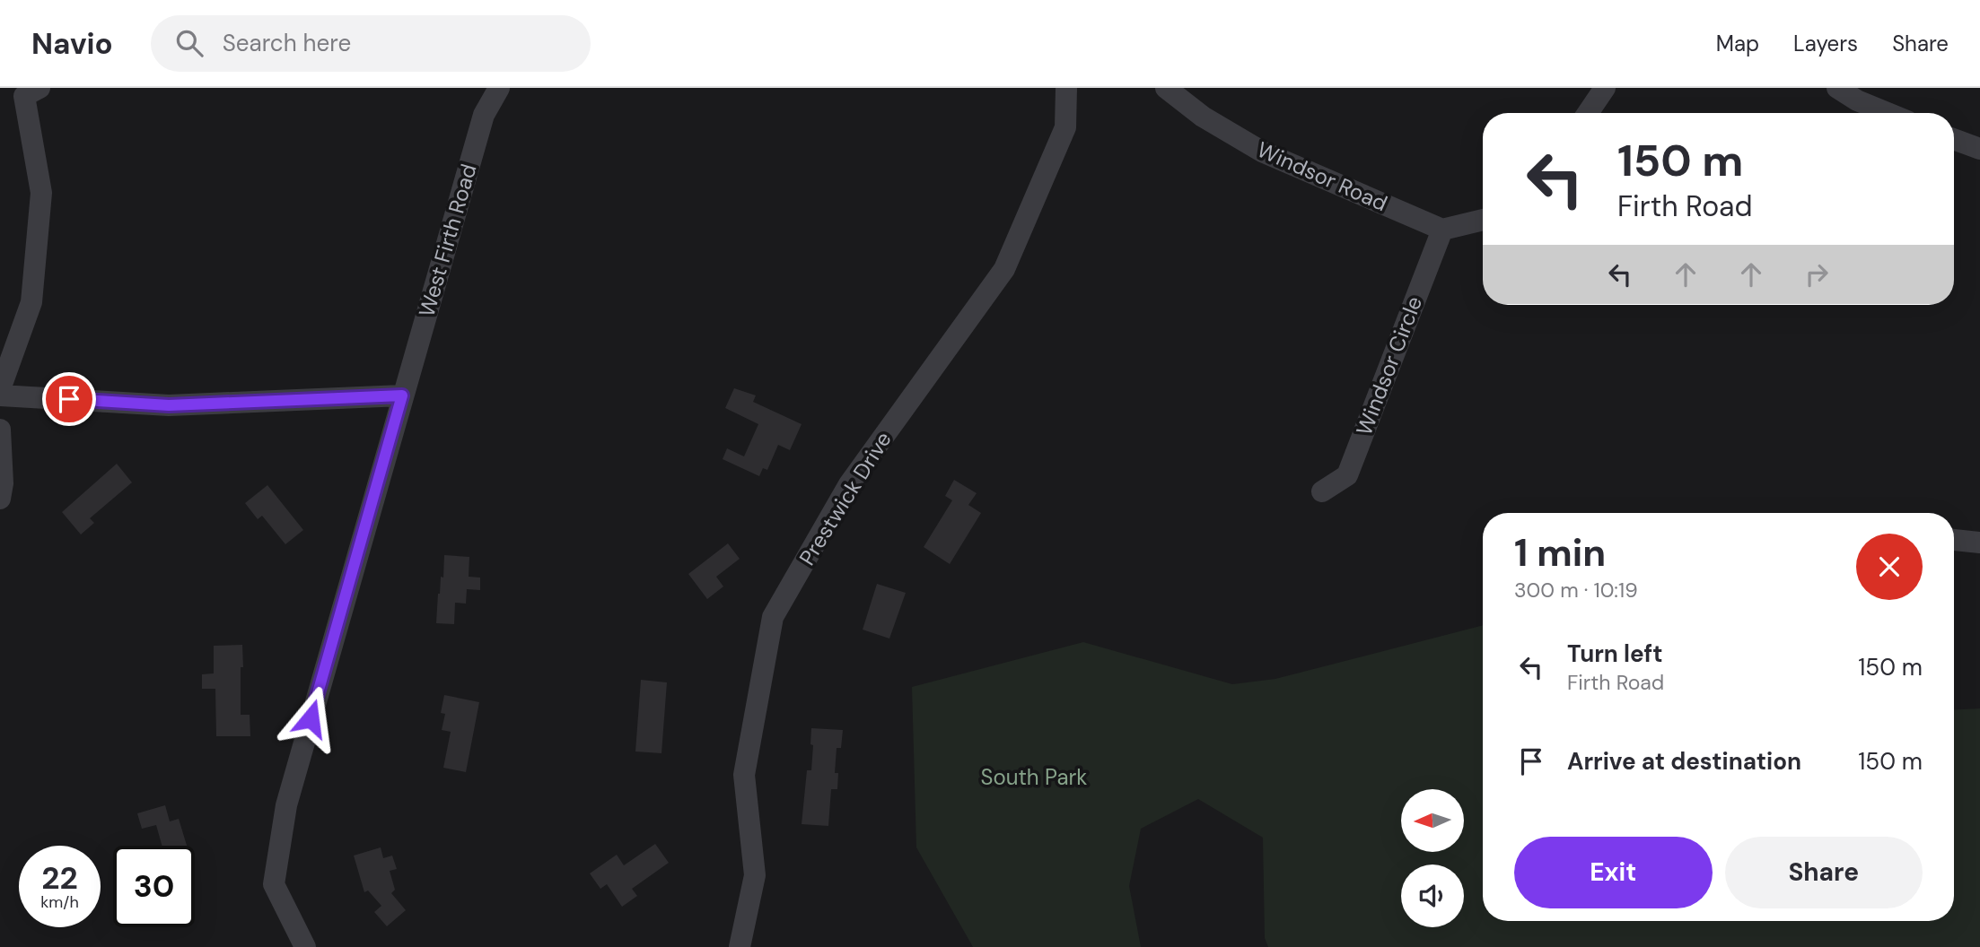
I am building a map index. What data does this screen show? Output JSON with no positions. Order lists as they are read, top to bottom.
{
  "streets": {
    "street": [
      "Windsor Road",
      "West Firth Road",
      "Windsor Circle",
      "Prestwick Drive"
    ]
  },
  "crossings": [
    ["Windsor Road", "Windsor Circle"]
  ],
  "parks": ["South Park"],
  "north": "left",
  "page": {
    "header": "Navio",
    "search": "Search here",
    "nav": ["Map", "Layers", "Share"],
    "turn": ["150 m", "Firth Road"],
    "heading": ["1 min", "300 m · 10:19"],
    "list": [
      {
        "name": "Turn left",
        "note": "Firth Road",
        "value": "150 m"
      },
      {
        "name": "Arrive at destination",
        "value": "150 m"
      }
    ],
    "buttons": ["Exit", "Share"],
    "speed": "22 km/h",
    "limit": "30"
  }
}
